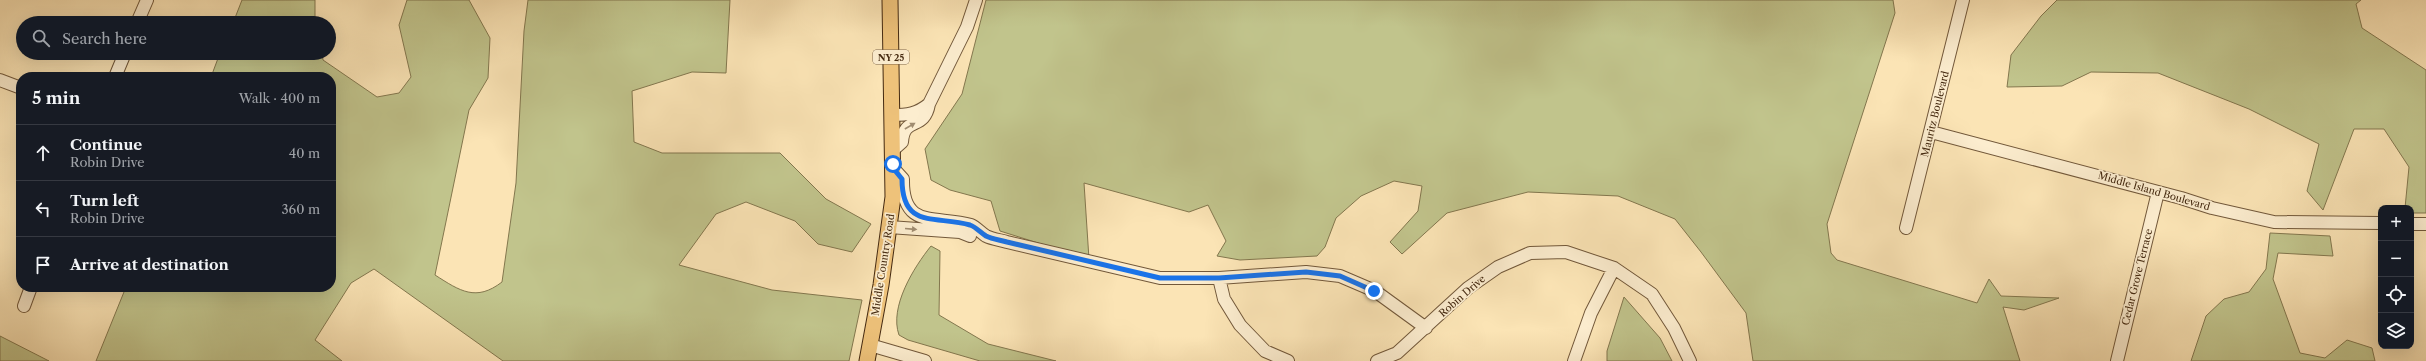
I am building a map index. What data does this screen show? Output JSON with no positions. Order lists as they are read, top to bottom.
{
  "streets": {
    "main road": ["NY 25", "Middle Country Road"],
    "street": [
      "Mauritz Boulevard",
      "Middle Island Boulevard",
      "Cedar Grove Terrace",
      "Robin Drive"
    ]
  },
  "crossings": [
    ["Mauritz Boulevard", "Middle Island Boulevard"],
    ["Middle Island Boulevard", "Cedar Grove Terrace"]
  ],
  "page": {
    "search": "Search here",
    "heading": ["5 min", "Walk · 400 m"],
    "list": [
      ["Continue", "Robin Drive", "40 m"],
      ["Turn left", "Robin Drive", "360 m"],
      "Arrive at destination"
    ],
    "map_buttons": ["+", "−"]
  }
}
